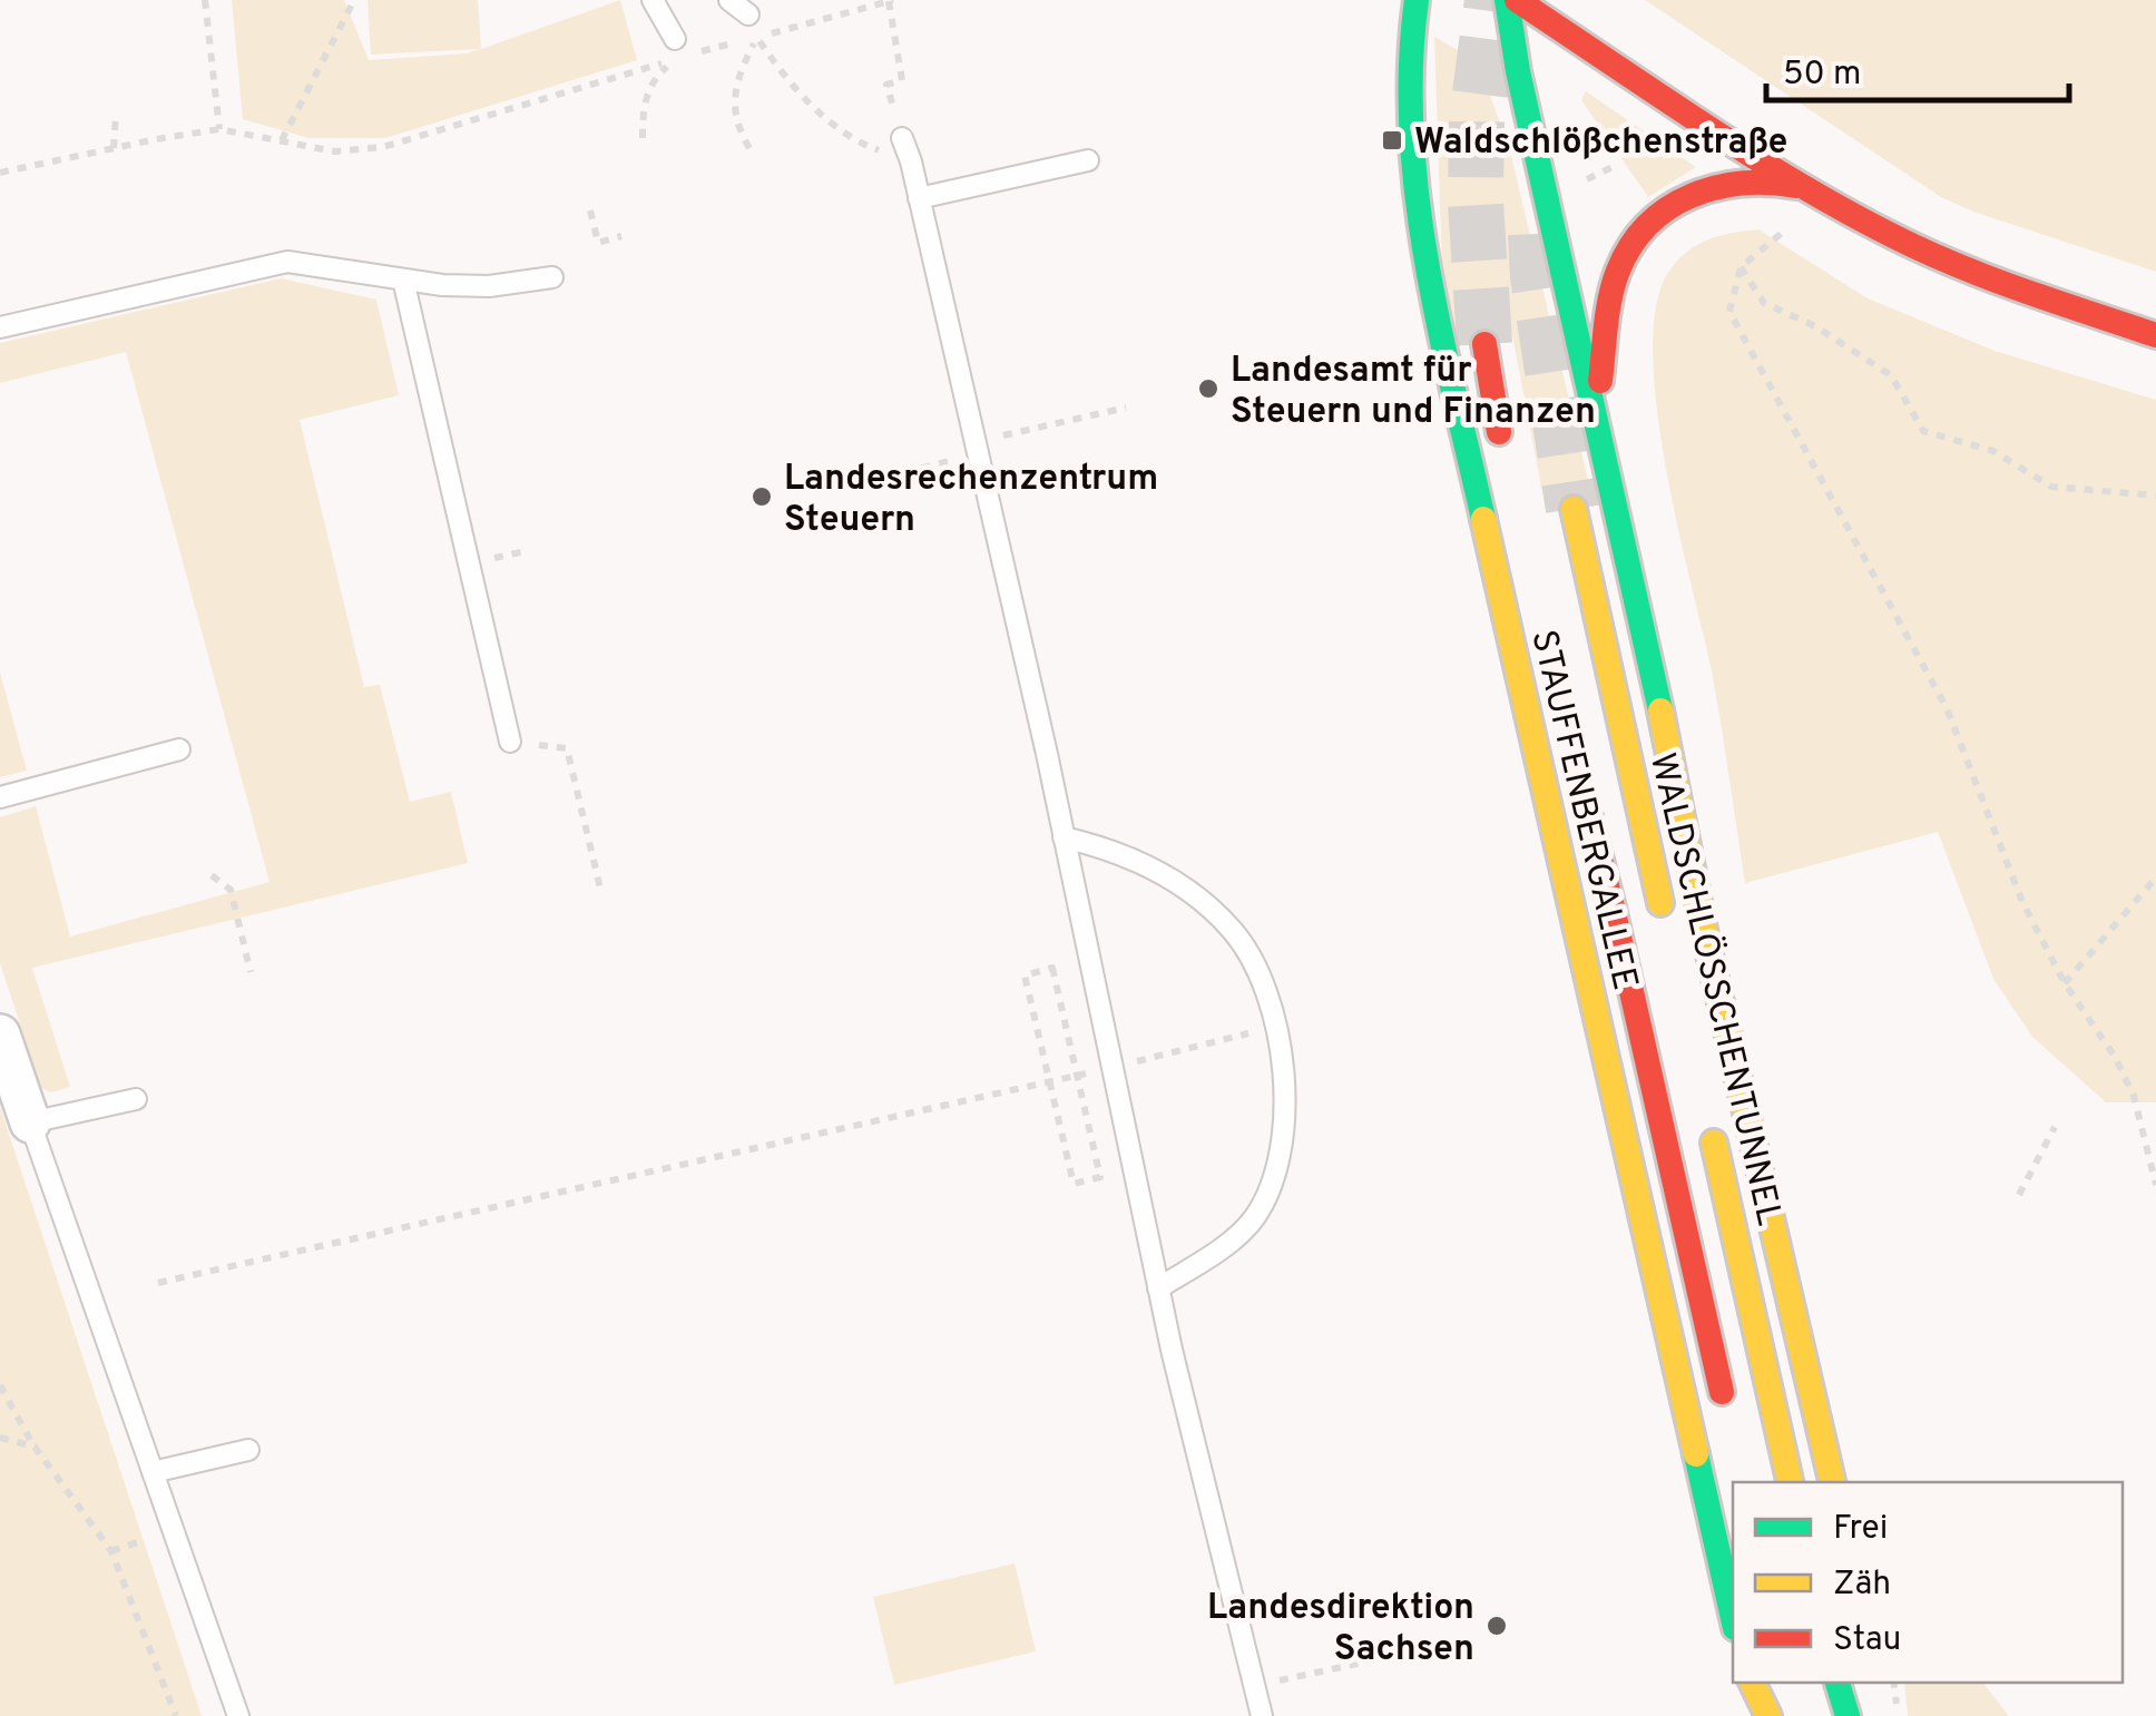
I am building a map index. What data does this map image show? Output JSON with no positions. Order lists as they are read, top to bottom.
{
  "streets": {
    "main road": ["STAUFFENBERGALLEE", "WALDSCHLÖSSCHENTUNNEL"]
  },
  "places": {
    "transit": ["Waldschlößchenstraße"],
    "other": ["Landesamt für Steuern und Finanzen", "Landesrechenzentrum Steuern", "Landesdirektion Sachsen"]
  },
  "legend": ["Frei", "Zäh", "Stau"],
  "scale_bar": "50 m"
}
